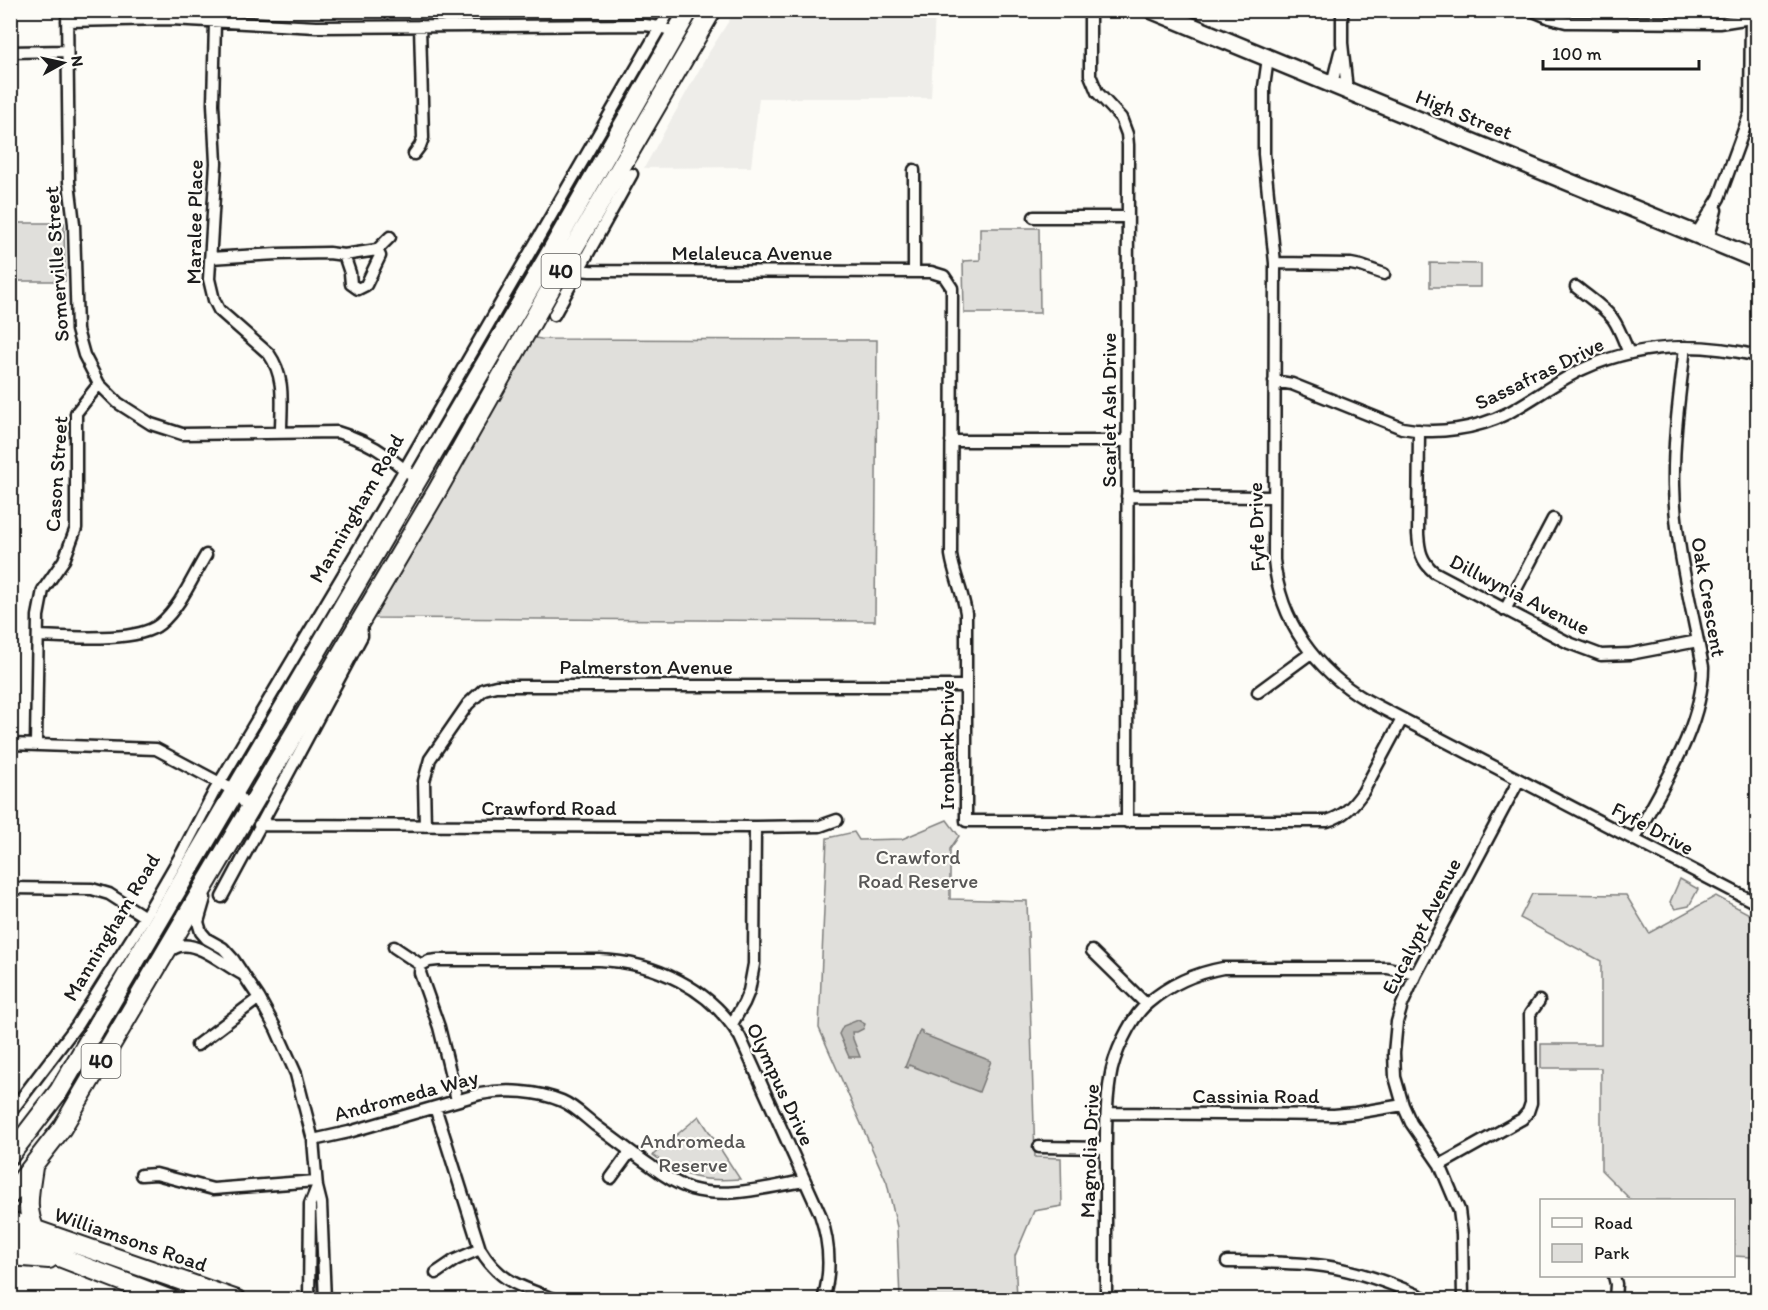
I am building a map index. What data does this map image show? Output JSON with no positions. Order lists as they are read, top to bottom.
{
  "streets": {
    "main road": [
      "High Street",
      "40",
      "Manningham Road",
      "Williamsons Road"
    ],
    "street": [
      "Maralee Place",
      "Melaleuca Avenue",
      "Somerville Street",
      "Sassafras Drive",
      "Scarlet Ash Drive",
      "Cason Street",
      "Fyfe Drive",
      "Dillwynia Avenue",
      "Oak Crescent",
      "Palmerston Avenue",
      "Ironbark Drive",
      "Crawford Road",
      "Eucalypt Avenue",
      "Olympus Drive",
      "Andromeda Way",
      "Cassinia Road",
      "Magnolia Drive"
    ]
  },
  "crossings": [
    ["High Street", "Fyfe Drive"],
    ["Maralee Place", "Somerville Street"],
    ["Melaleuca Avenue", "Manningham Road"],
    ["Melaleuca Avenue", "Ironbark Drive"],
    ["Somerville Street", "Cason Street"],
    ["Somerville Street", "Manningham Road"],
    ["Sassafras Drive", "Fyfe Drive"],
    ["Sassafras Drive", "Dillwynia Avenue"],
    ["Sassafras Drive", "Oak Crescent"],
    ["Scarlet Ash Drive", "Ironbark Drive"],
    ["Manningham Road", "Crawford Road"],
    ["Fyfe Drive", "Oak Crescent"],
    ["Fyfe Drive", "Ironbark Drive"],
    ["Fyfe Drive", "Eucalypt Avenue"],
    ["Dillwynia Avenue", "Oak Crescent"],
    ["Palmerston Avenue", "Ironbark Drive"],
    ["Palmerston Avenue", "Crawford Road"],
    ["Eucalypt Avenue", "Cassinia Road"],
    ["Eucalypt Avenue", "Magnolia Drive"],
    ["Olympus Drive", "Andromeda Way"],
    ["Cassinia Road", "Magnolia Drive"]
  ],
  "parks": ["Crawford Road Reserve", "Andromeda Reserve"],
  "legend": ["Road", "Park"],
  "scale_bar": "100 m",
  "north": "right"
}
